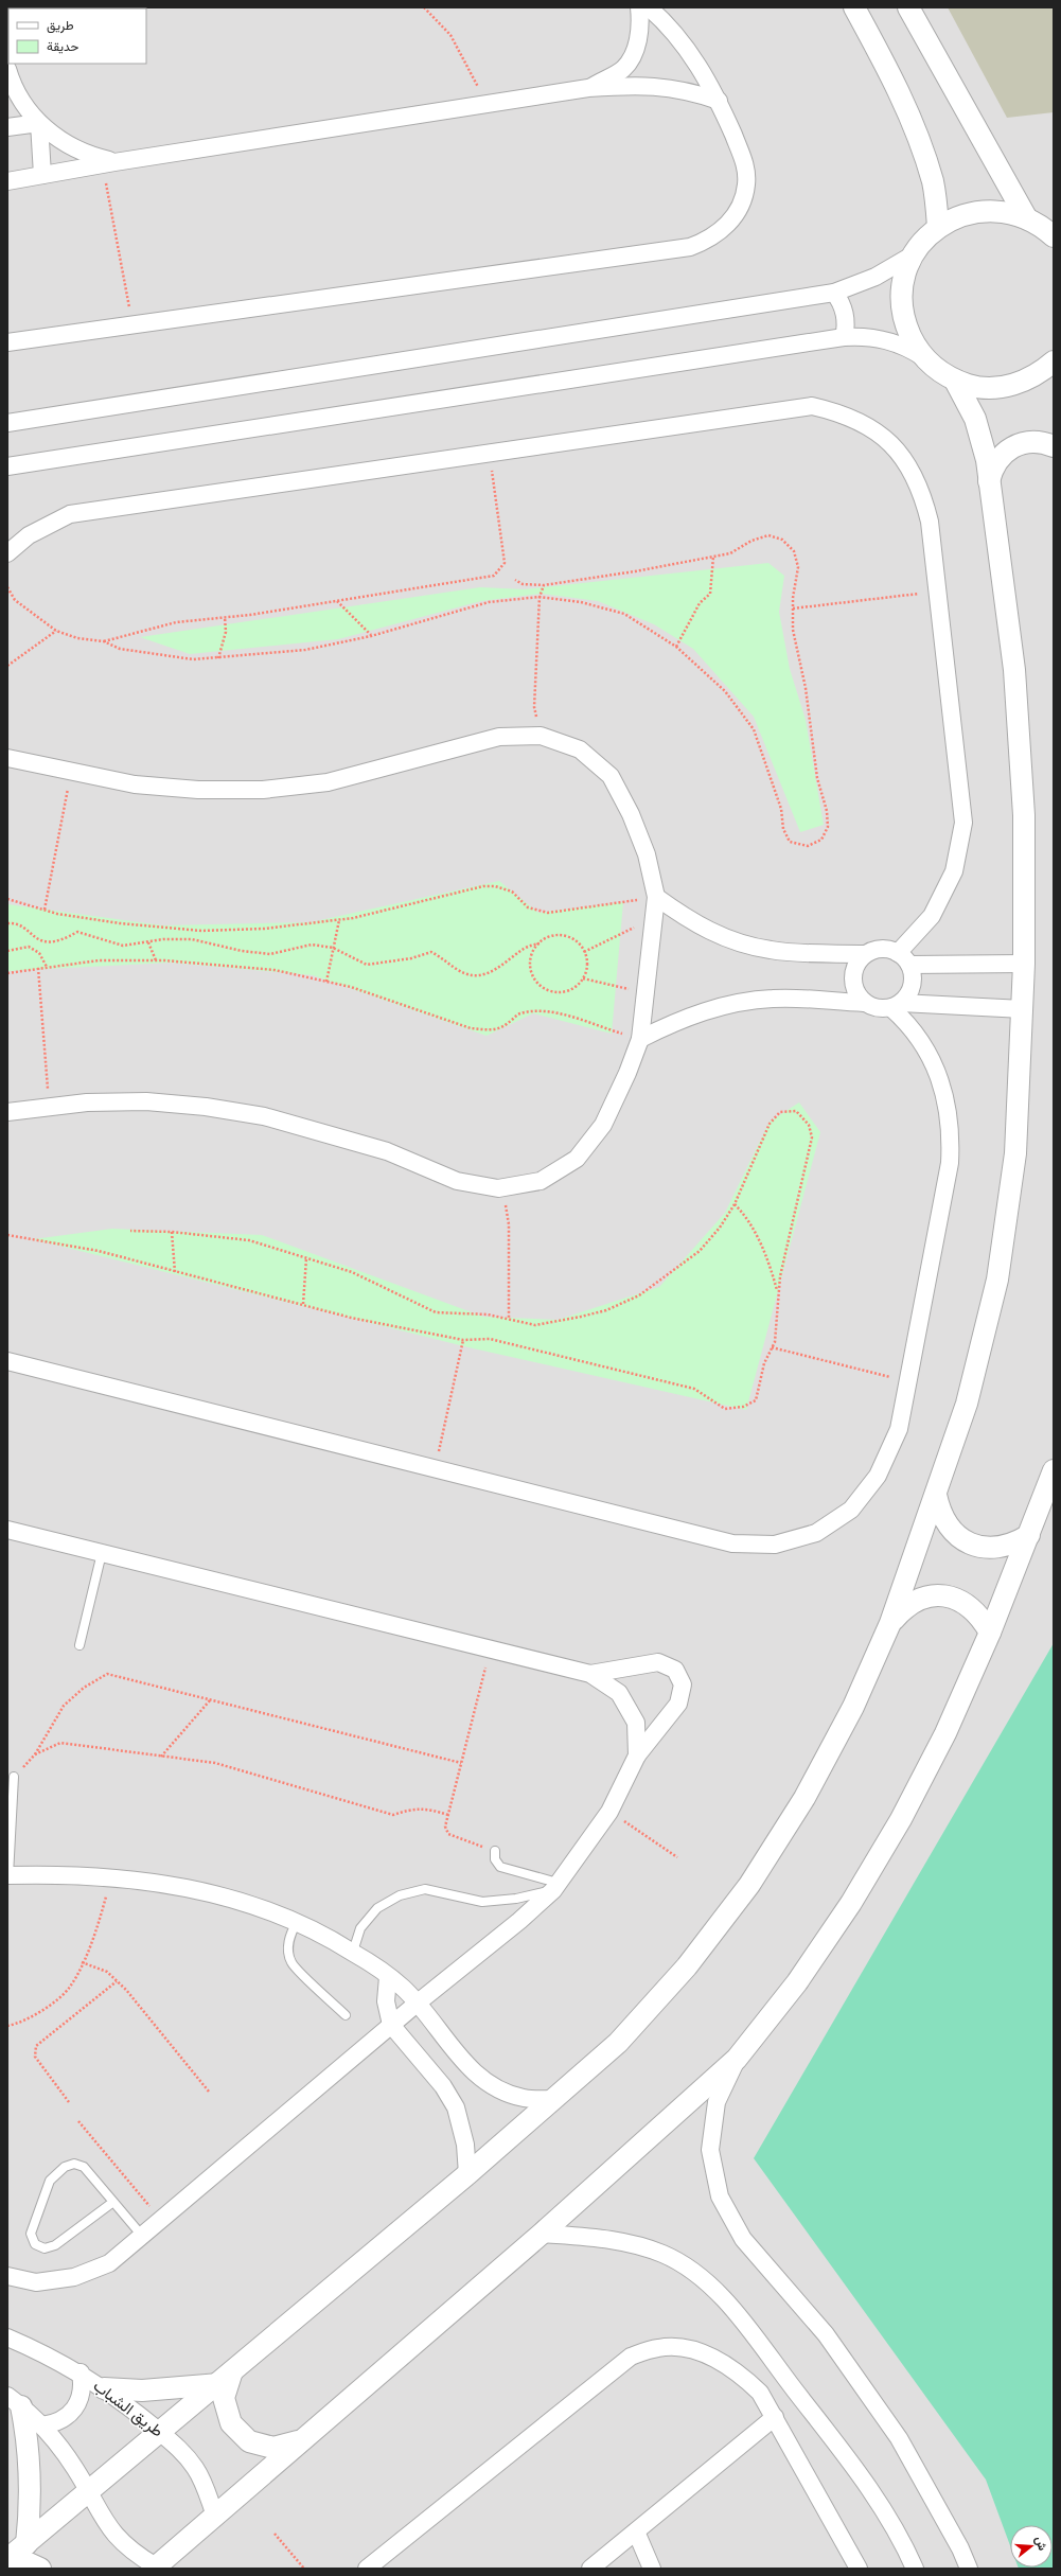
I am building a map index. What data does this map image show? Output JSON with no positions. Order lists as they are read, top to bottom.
{
  "streets": {
    "street": ["طريق الشباب"]
  },
  "legend": ["طريق", "حديقة"],
  "north": "right"
}
